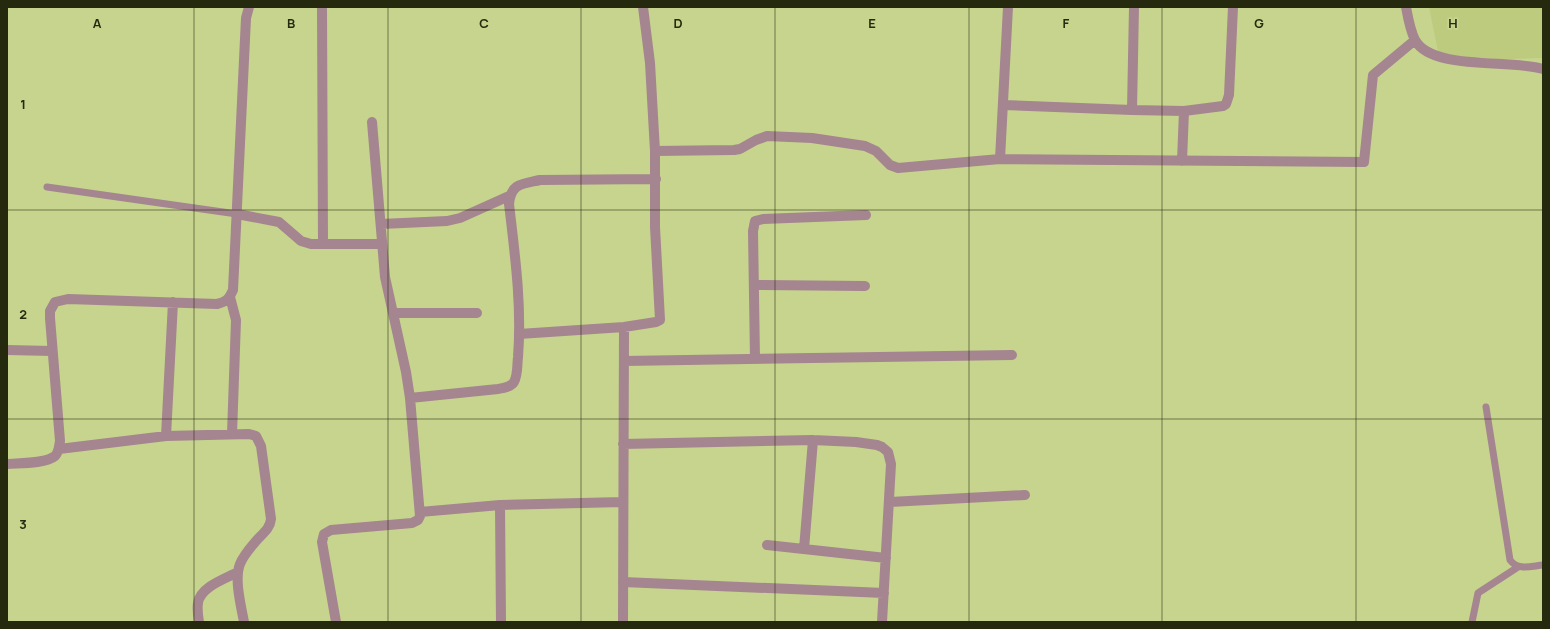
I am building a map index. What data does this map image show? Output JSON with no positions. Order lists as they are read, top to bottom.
{
  "grid": {
    "columns": [
      "A",
      "B",
      "C",
      "D",
      "E",
      "F",
      "G",
      "H"
    ],
    "rows": ["1", "2", "3"]
  }
}
